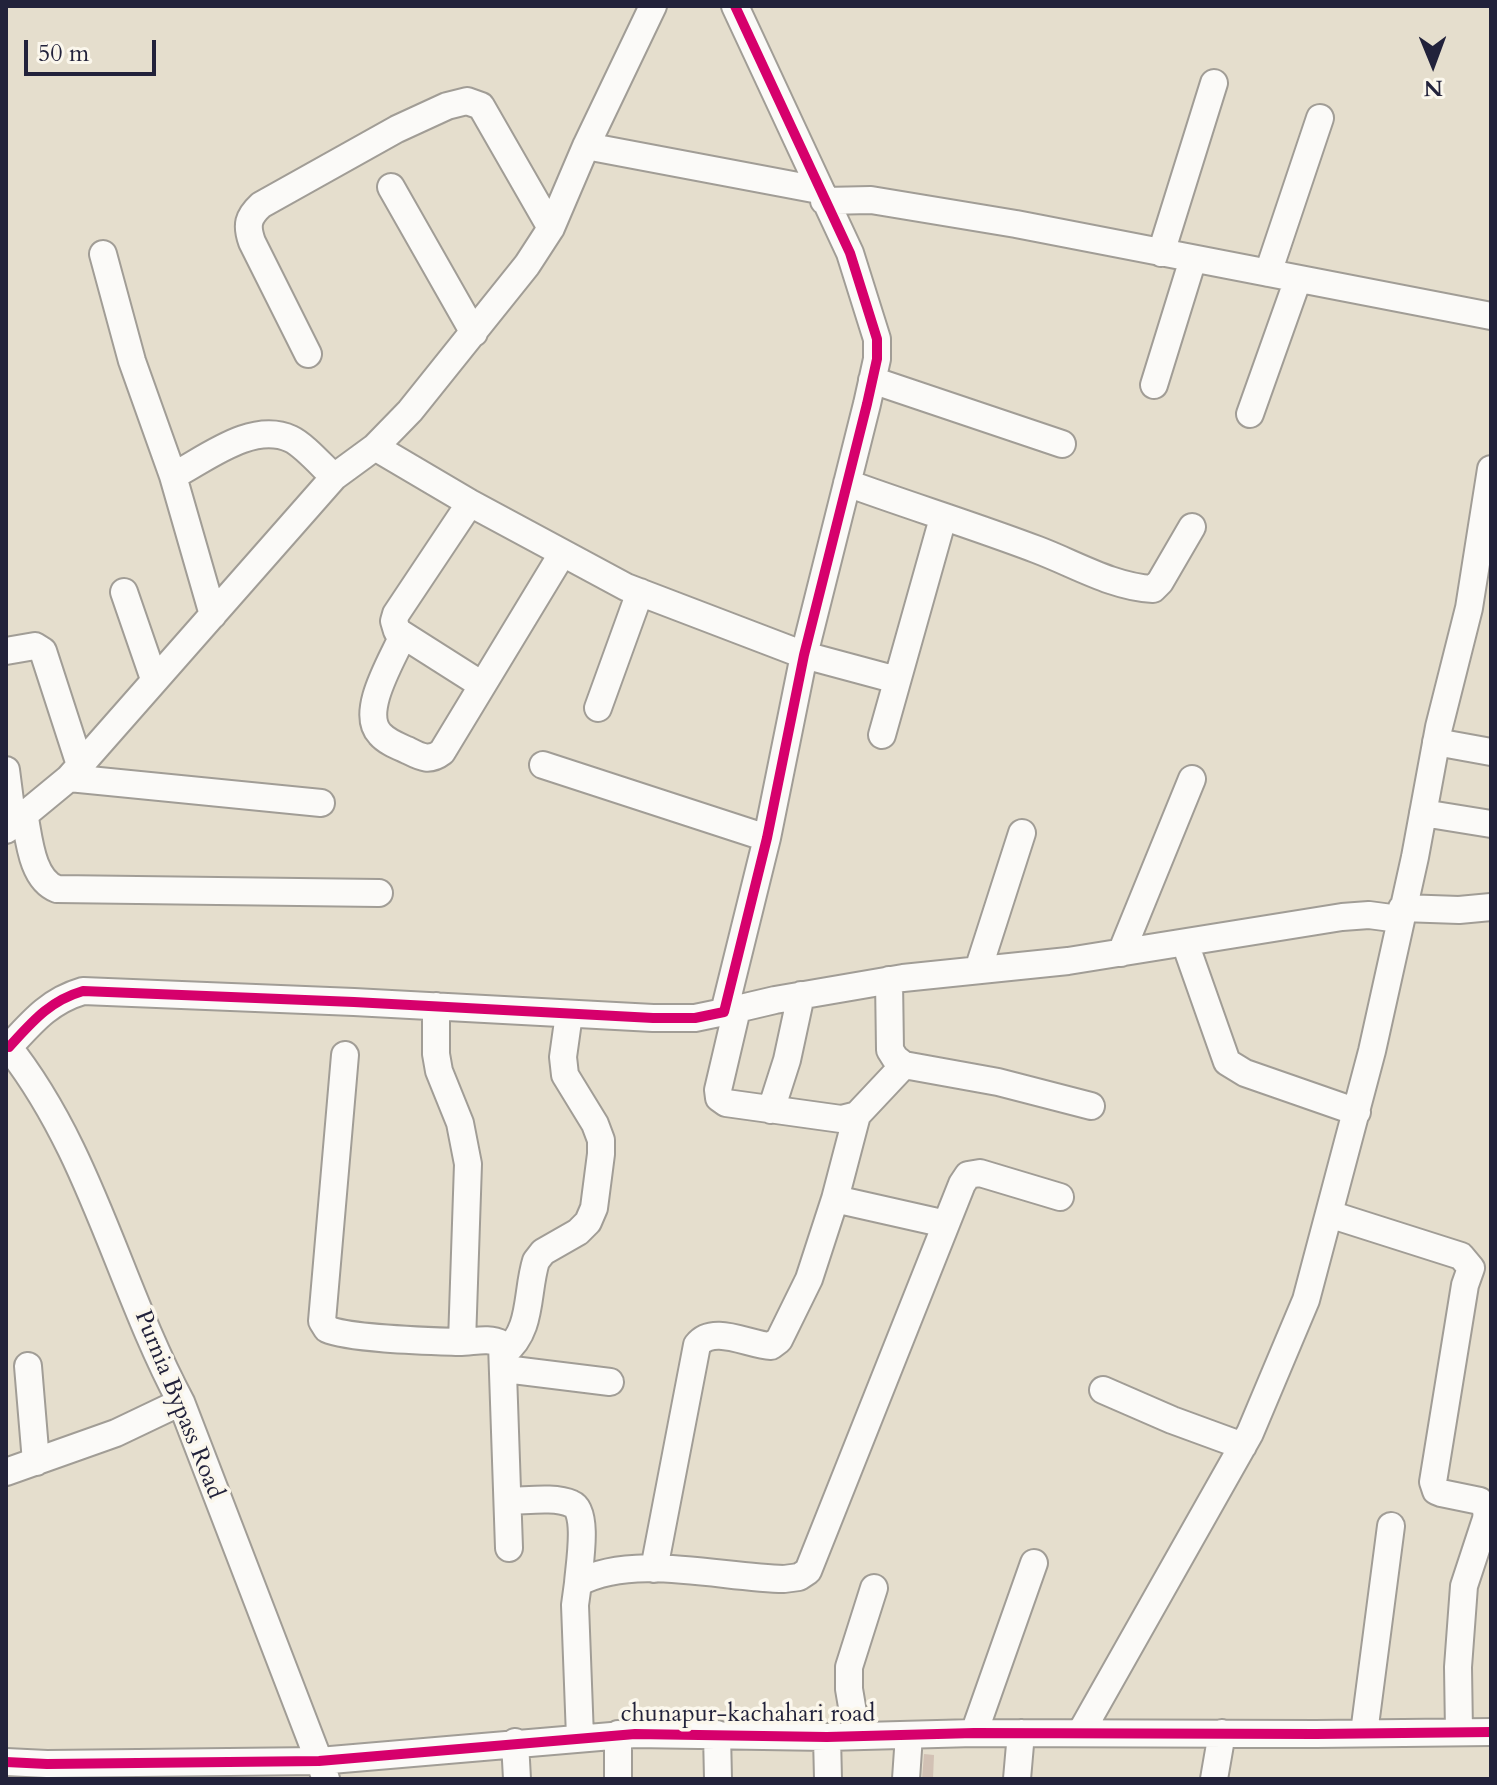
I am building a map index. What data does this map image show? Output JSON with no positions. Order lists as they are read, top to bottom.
{
  "streets": {
    "street": ["Purnia Bypass Road", "chunapur-kachahari road"]
  },
  "crossings": [
    ["Purnia Bypass Road", "chunapur-kachahari road"]
  ],
  "scale_bar": "50 m",
  "north": "bottom"
}
